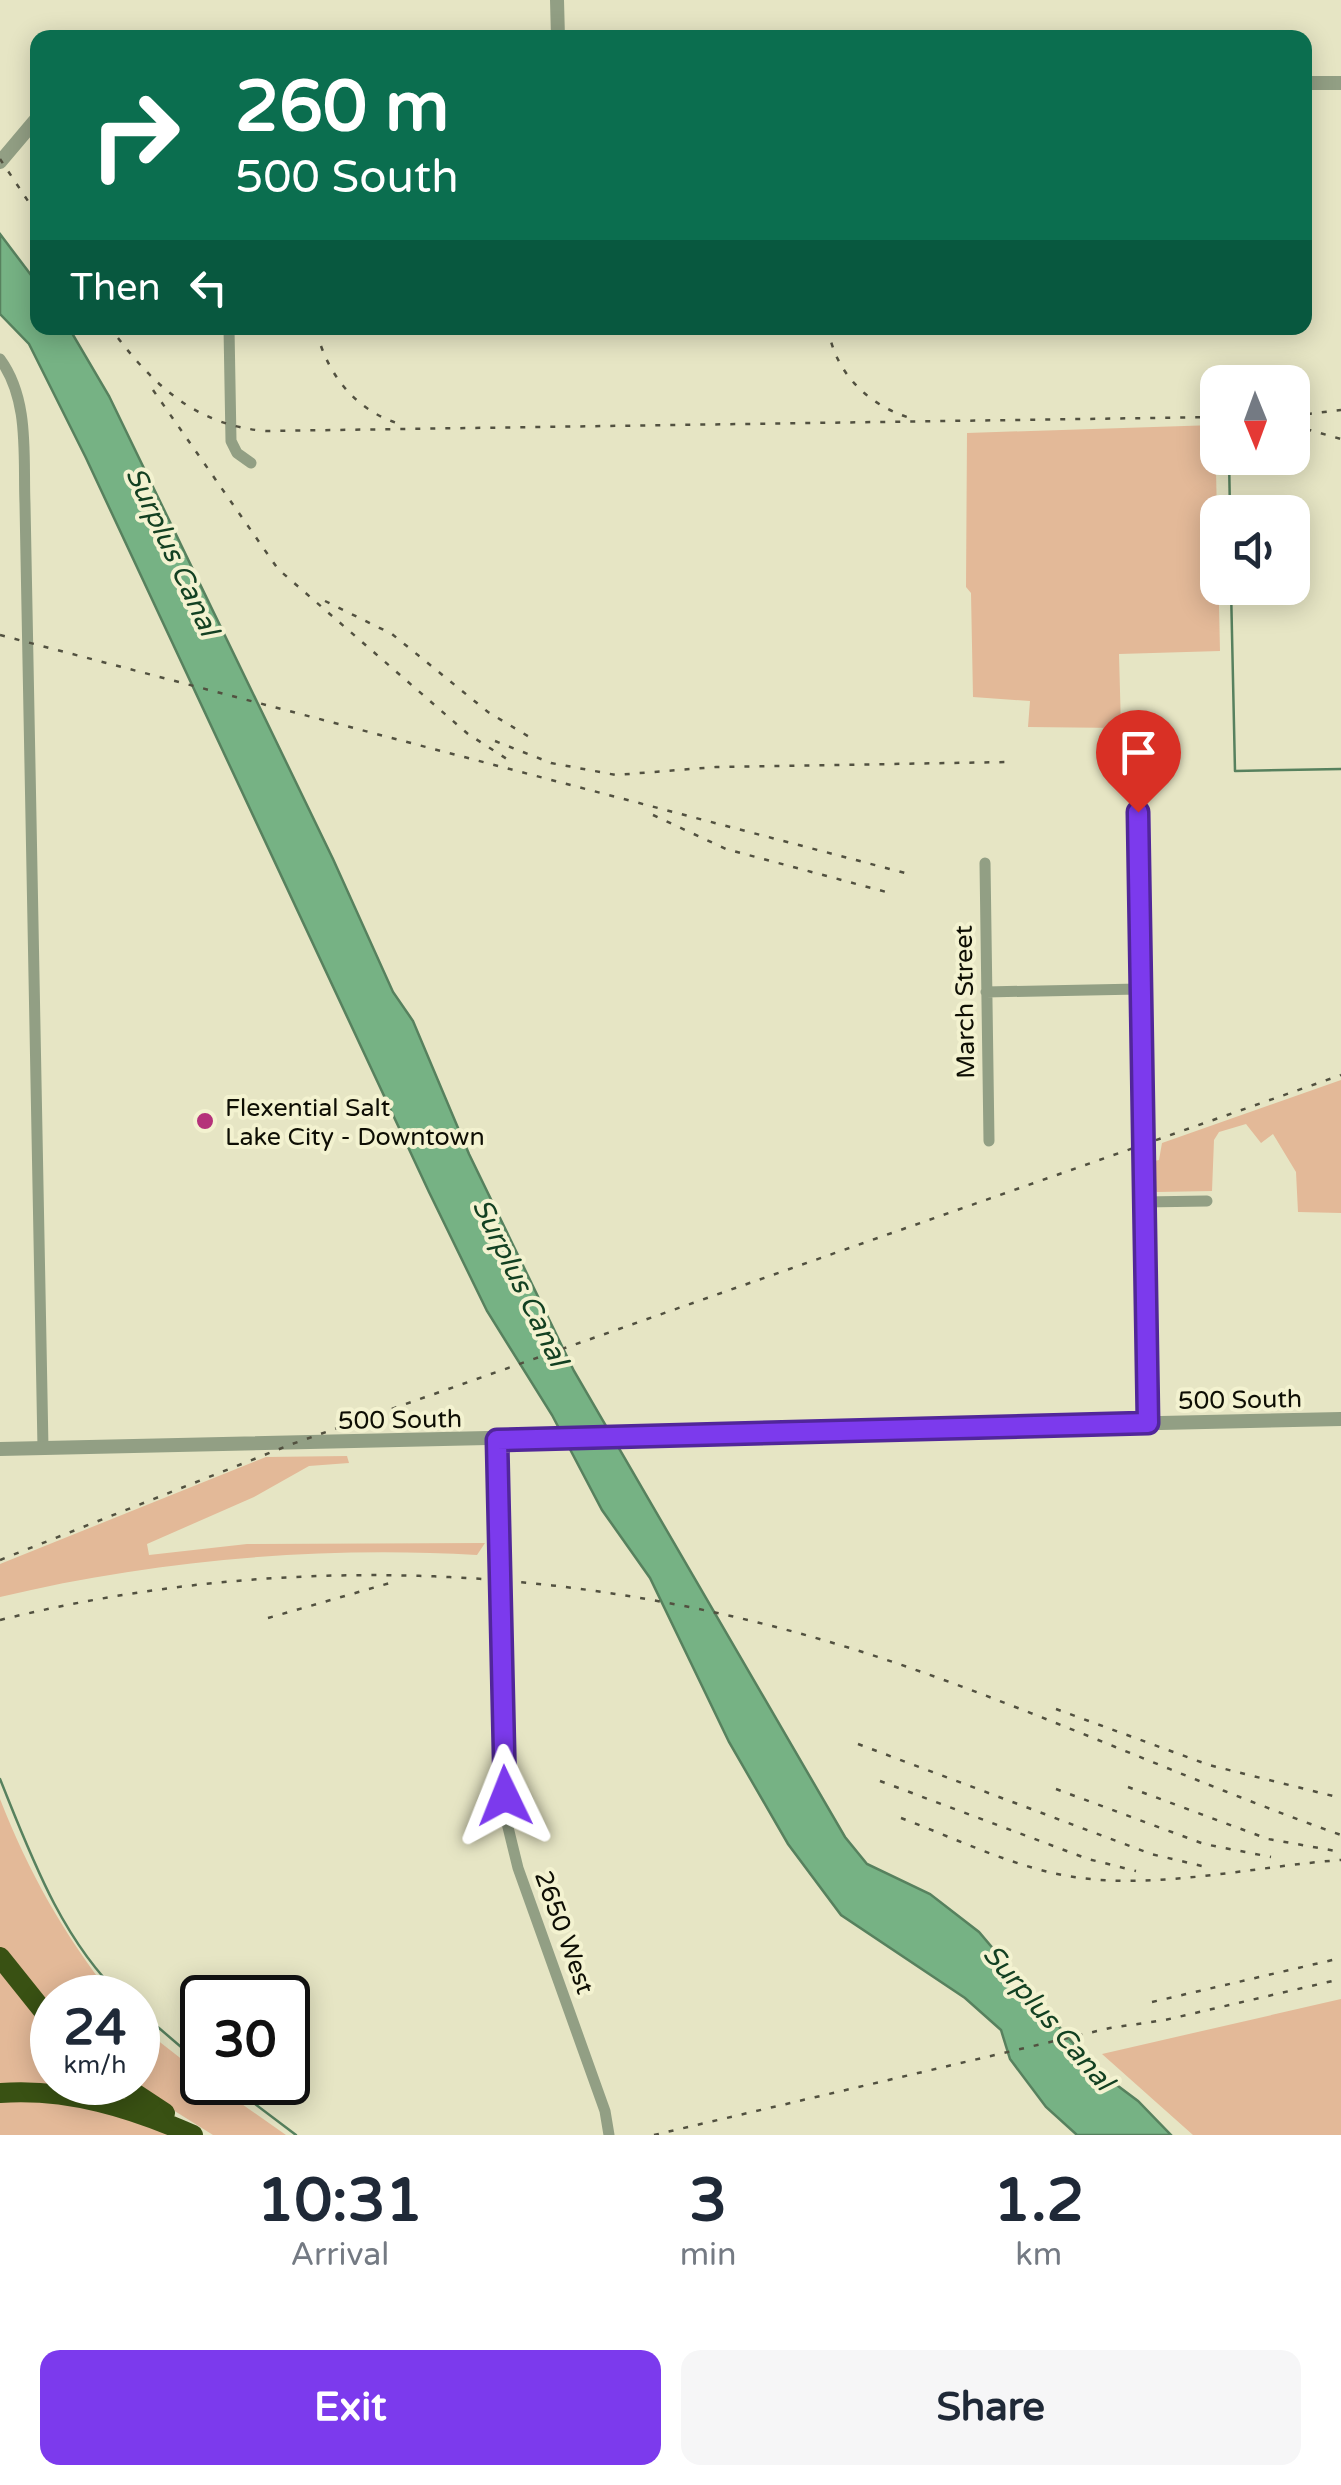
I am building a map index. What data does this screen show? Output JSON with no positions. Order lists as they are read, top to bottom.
{
  "streets": {
    "street": ["March Street", "500 South", "2650 West"]
  },
  "crossings": [
    ["500 South", "2650 West"]
  ],
  "water": ["Surplus Canal"],
  "places": ["Flexential Salt Lake City - Downtown"],
  "north": "bottom",
  "page": {
    "turn": ["260 m", "500 South"],
    "then": "Then",
    "speed": "24 km/h",
    "limit": "30",
    "eta": [
      "10:31",
      "Arrival",
      "3",
      "min",
      "1.2",
      "km"
    ],
    "buttons": ["Exit", "Share"]
  }
}
